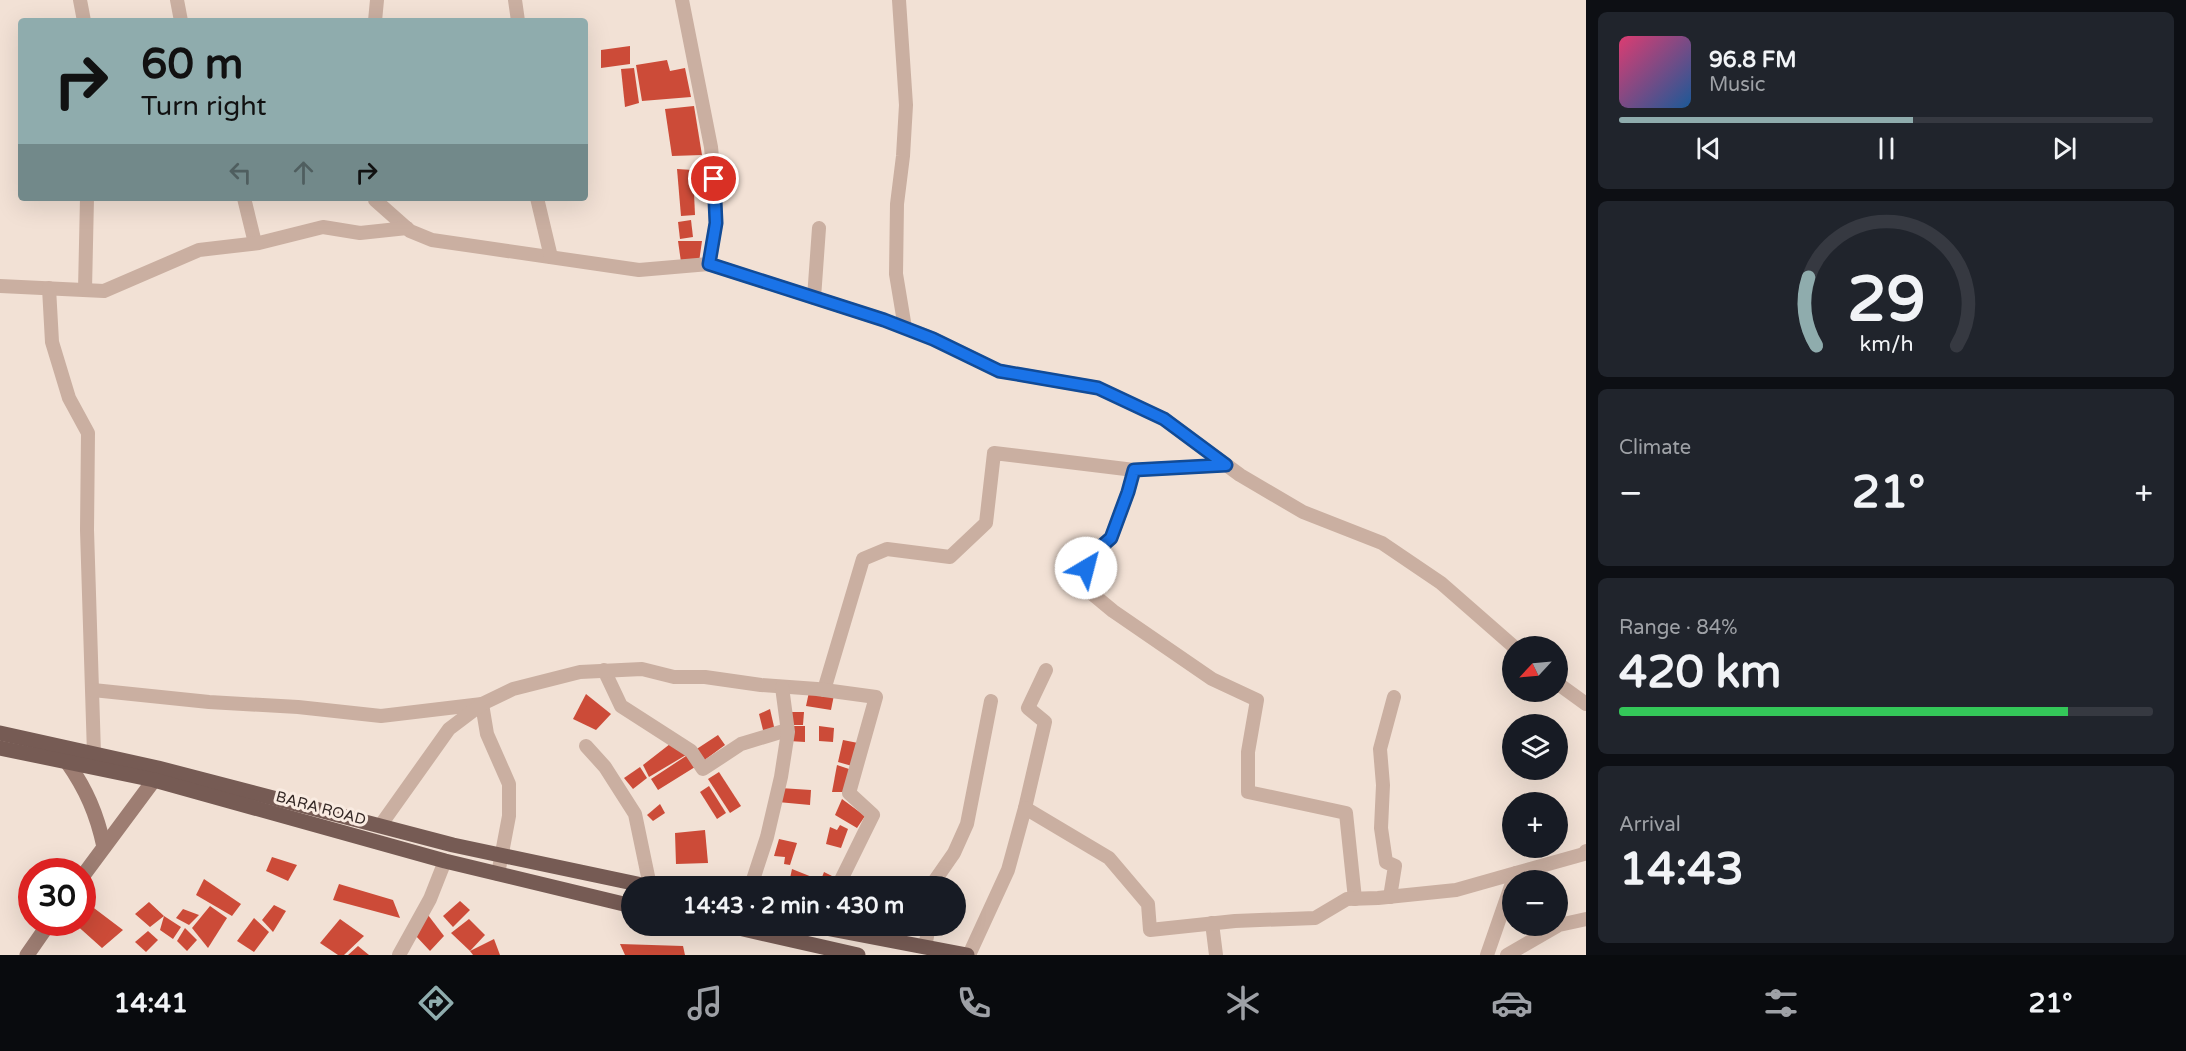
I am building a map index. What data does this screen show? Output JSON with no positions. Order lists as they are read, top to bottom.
{
  "streets": {
    "main road": ["BARA ROAD"]
  },
  "north": "bottom left",
  "page": {
    "turn": ["60 m", "Turn right"],
    "song": ["96.8 FM", "Music"],
    "tile": [
      "Climate",
      ["Range · 84%", "420 km"],
      ["Arrival", "14:43"]
    ],
    "heat": ["−", "21°", "+"],
    "map_buttons": ["+", "−"],
    "limit": "30",
    "trip": "14:43 · 2 min · 430 m",
    "tabs": ["14:41", "21°"],
    "gauge": ["29", "km/h"]
  }
}
